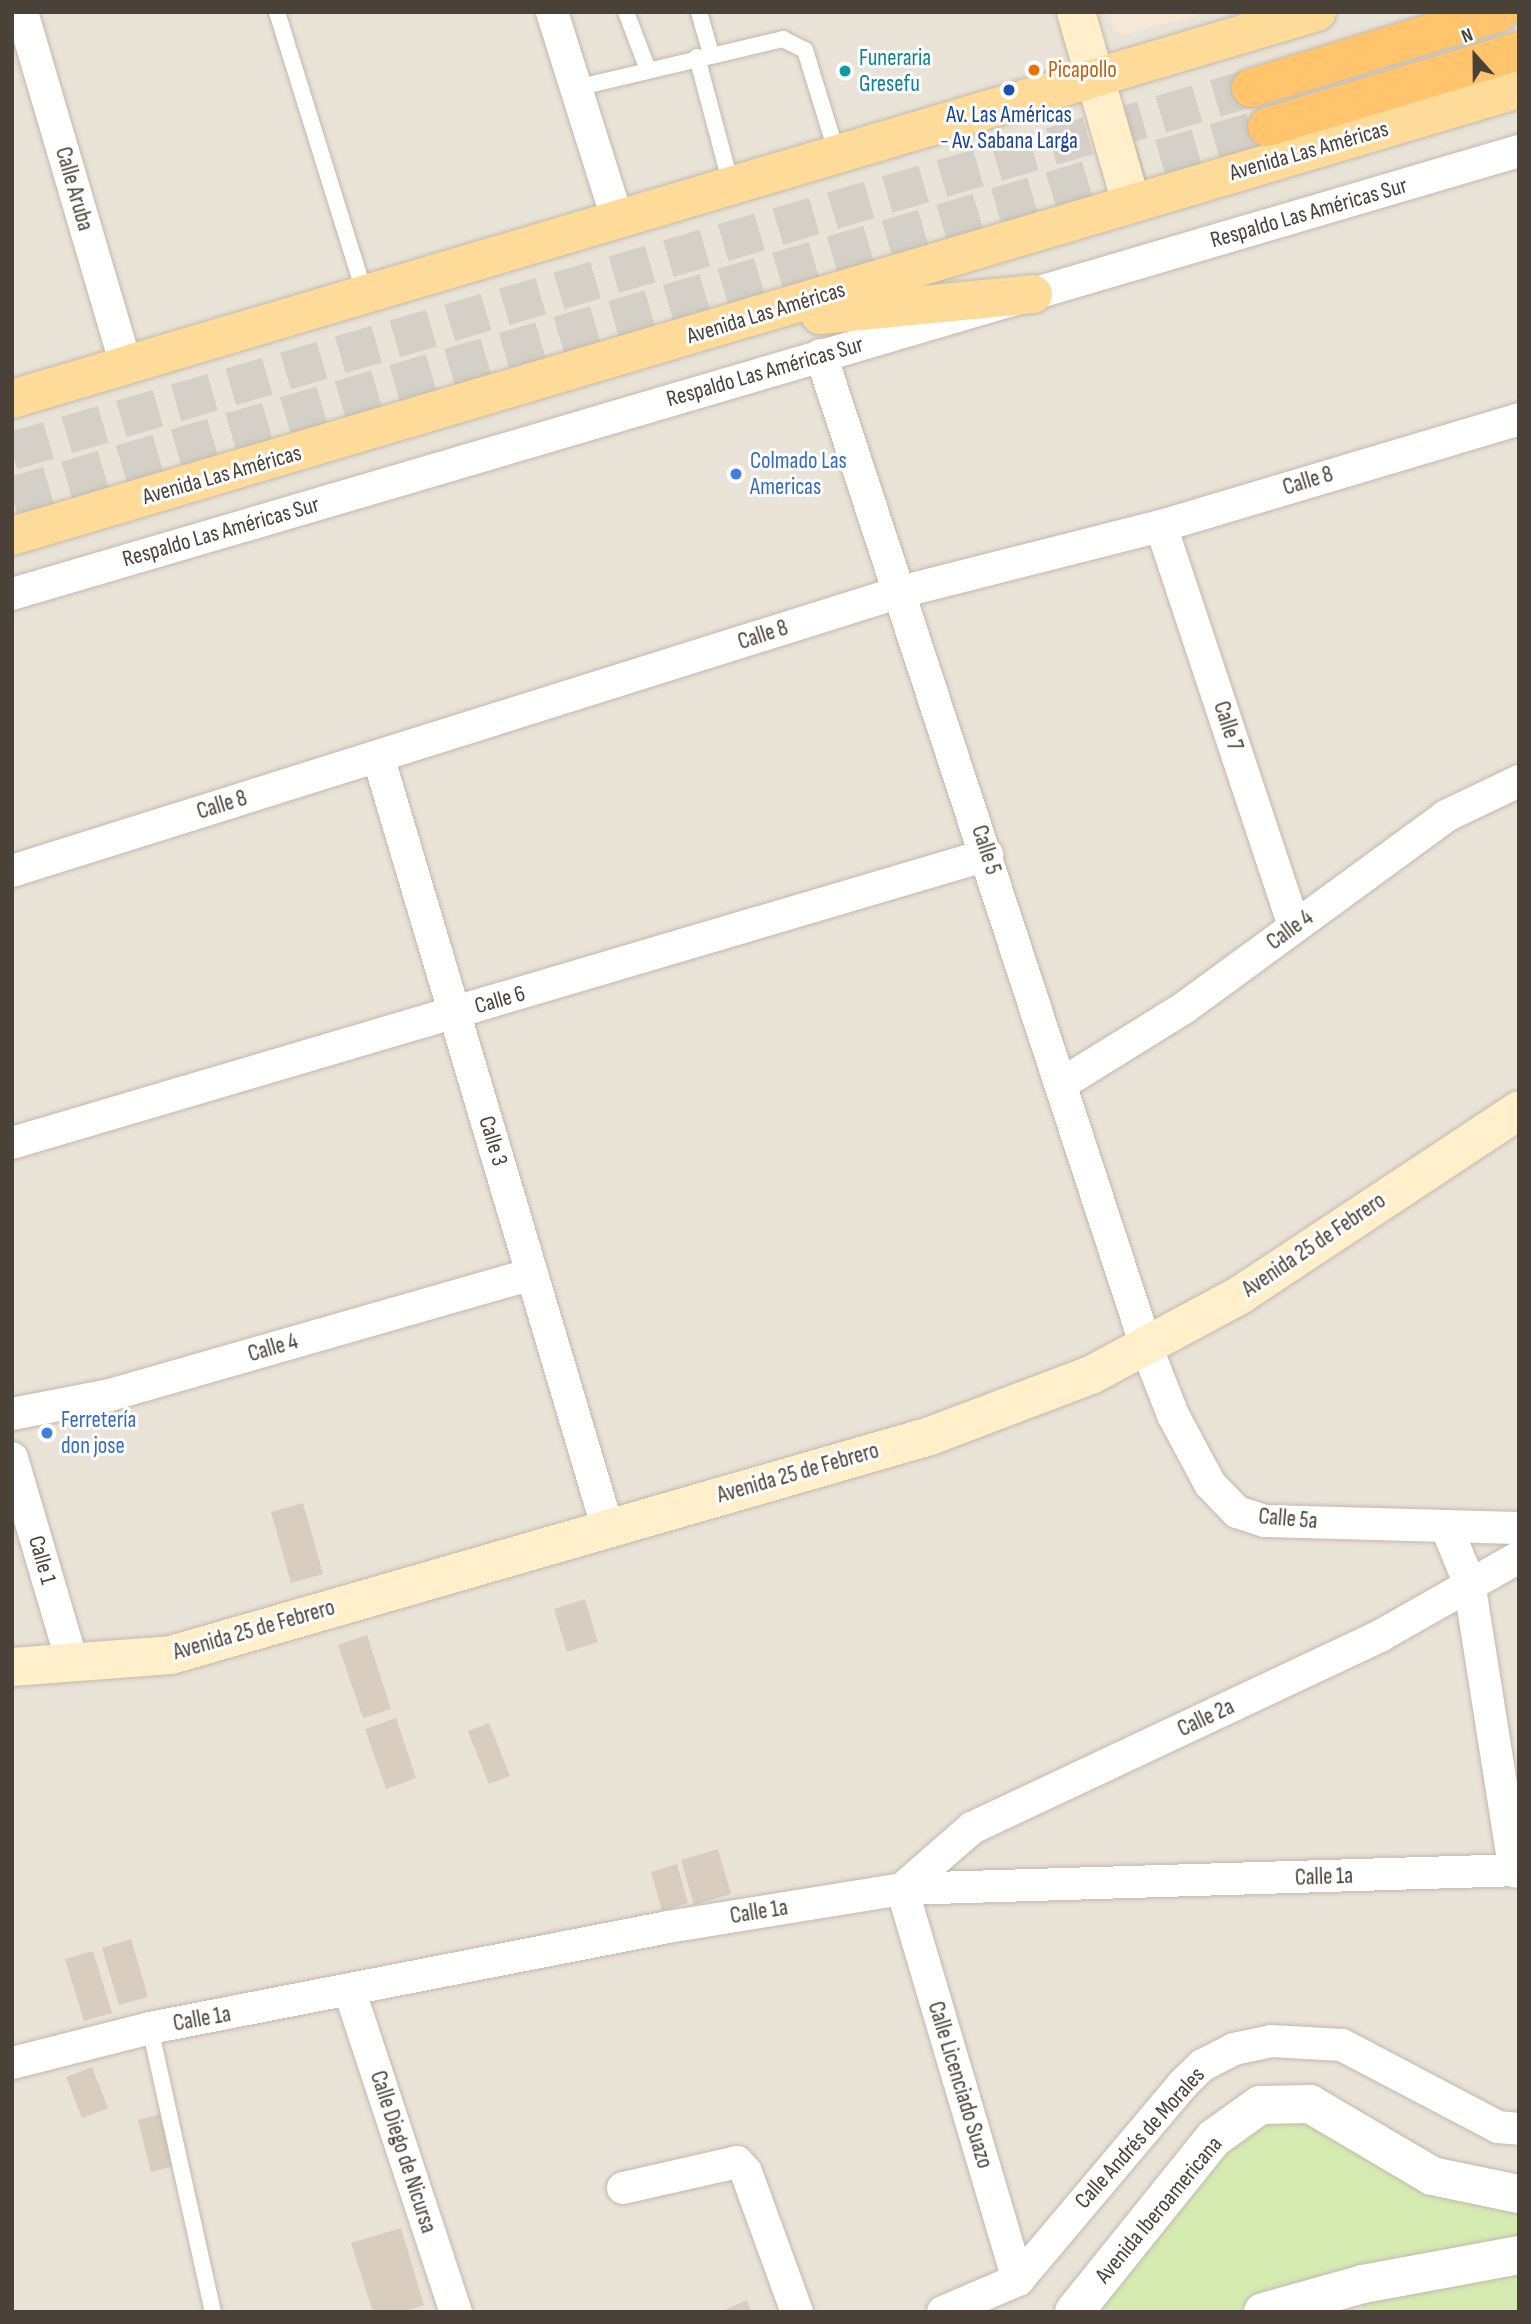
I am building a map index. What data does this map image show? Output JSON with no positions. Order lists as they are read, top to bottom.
{
  "streets": {
    "main road": ["Avenida Las Américas", "Avenida 25 de Febrero"],
    "street": [
      "Calle Aruba",
      "Respaldo Las Américas Sur",
      "Calle 8",
      "Calle 7",
      "Calle 5",
      "Calle 4",
      "Calle 6",
      "Calle 3",
      "Calle 5a",
      "Calle 1",
      "Calle 2a",
      "Calle 1a",
      "Calle Licenciado Suazo",
      "Calle Andrés de Morales",
      "Calle Diego de Nicursa",
      "Avenida Iberoamericana"
    ]
  },
  "crossings": [
    ["Respaldo Las Américas Sur", "Calle 5"],
    ["Calle 8", "Calle 7"],
    ["Calle 8", "Calle 5"],
    ["Calle 8", "Calle 3"],
    ["Calle 7", "Calle 4"],
    ["Calle 5", "Calle 4"],
    ["Calle 5", "Calle 6"],
    ["Calle 5", "Avenida 25 de Febrero"],
    ["Calle 5", "Calle 5a"],
    ["Calle 4", "Calle 3"],
    ["Calle 6", "Calle 3"],
    ["Calle 3", "Avenida 25 de Febrero"],
    ["Avenida 25 de Febrero", "Calle 5a"],
    ["Avenida 25 de Febrero", "Calle 1"],
    ["Calle 2a", "Calle 1a"],
    ["Calle 2a", "Calle Licenciado Suazo"],
    ["Calle 1a", "Calle Licenciado Suazo"],
    ["Calle 1a", "Calle Diego de Nicursa"],
    ["Calle Licenciado Suazo", "Calle Andrés de Morales"]
  ],
  "places": [
    "Picapollo",
    "Funeraria Gresefu",
    "Av. Las Américas - Av. Sabana Larga",
    "Colmado Las Americas",
    "Ferretería don jose"
  ],
  "north": "top"
}
